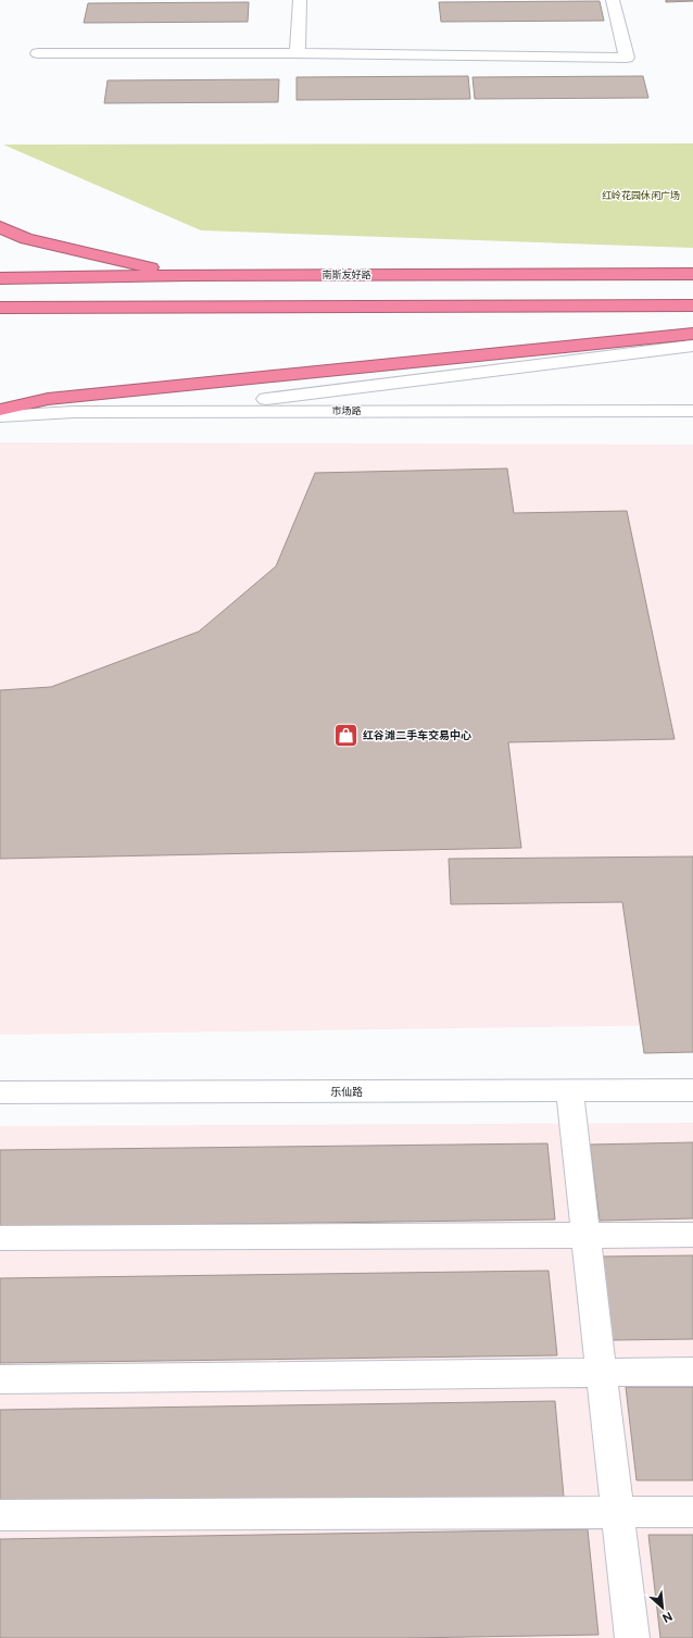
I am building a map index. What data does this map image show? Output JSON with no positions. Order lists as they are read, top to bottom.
{
  "streets": {
    "highway": ["南斯友好路"],
    "street": ["市场路", "乐仙路"]
  },
  "parks": ["红岭花园休闲广场"],
  "places": {
    "shop": ["红谷滩二手车交易中心"]
  },
  "north": "bottom right"
}
